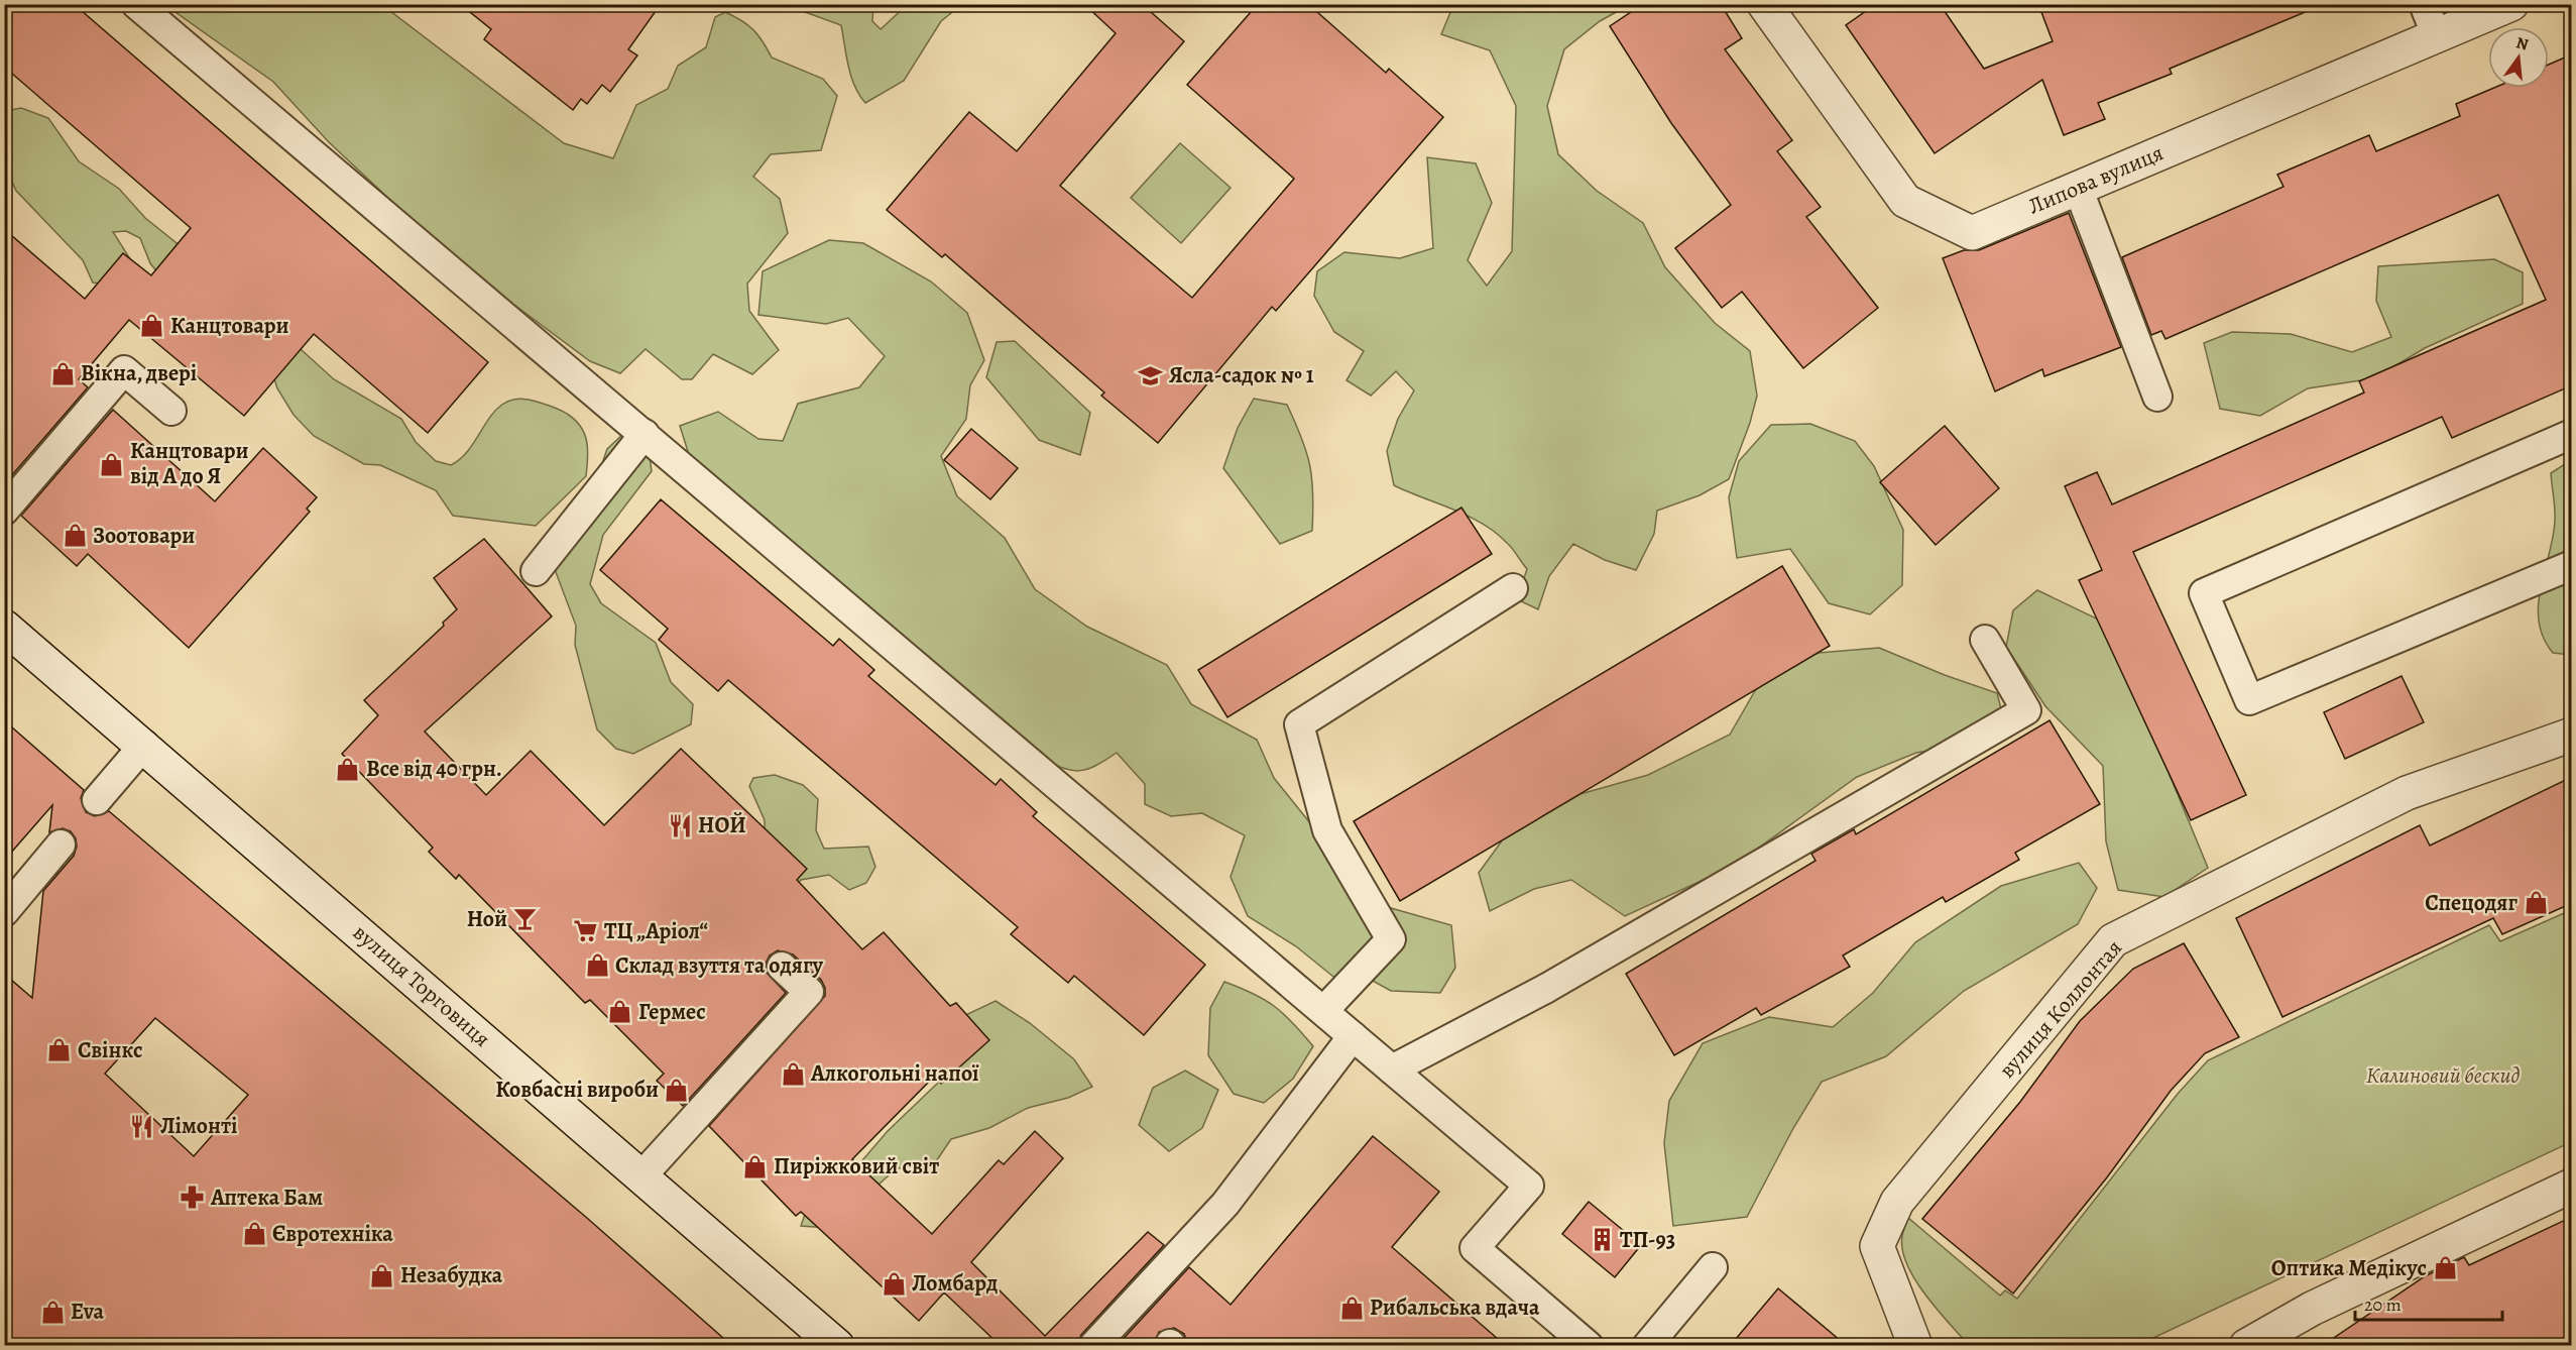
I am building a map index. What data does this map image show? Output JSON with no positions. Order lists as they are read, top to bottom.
{
  "streets": {
    "street": ["Липова вулиця", "вулиця Торговиця", "вулиця Коллонтая"]
  },
  "parks": ["Калиновий бескид"],
  "places": {
    "shop": [
      "Канцтовари",
      "Вікна, двері",
      "Канцтовари від А до Я",
      "Зоотовари",
      "Все від 40 грн.",
      "Спецодяг",
      "Склад взуття та одягу",
      "Гермес",
      "Свінкс",
      "Алкогольні напої",
      "Ковбасні вироби",
      "Пиріжковий світ",
      "Євротехніка",
      "Оптика Медікус",
      "Незабудка",
      "Ломбард",
      "Рибальська вдача",
      "Eva"
    ],
    "school or university": ["Ясла-садок № 1"],
    "restaurant": ["НОЙ", "Лімонті"],
    "bar": ["Ной"],
    "supermarket": ["ТЦ „Аріол“"],
    "pharmacy": ["Аптека Бам"],
    "building": ["ТП-93"]
  },
  "scale_bar": "20 m",
  "north": "top"
}
